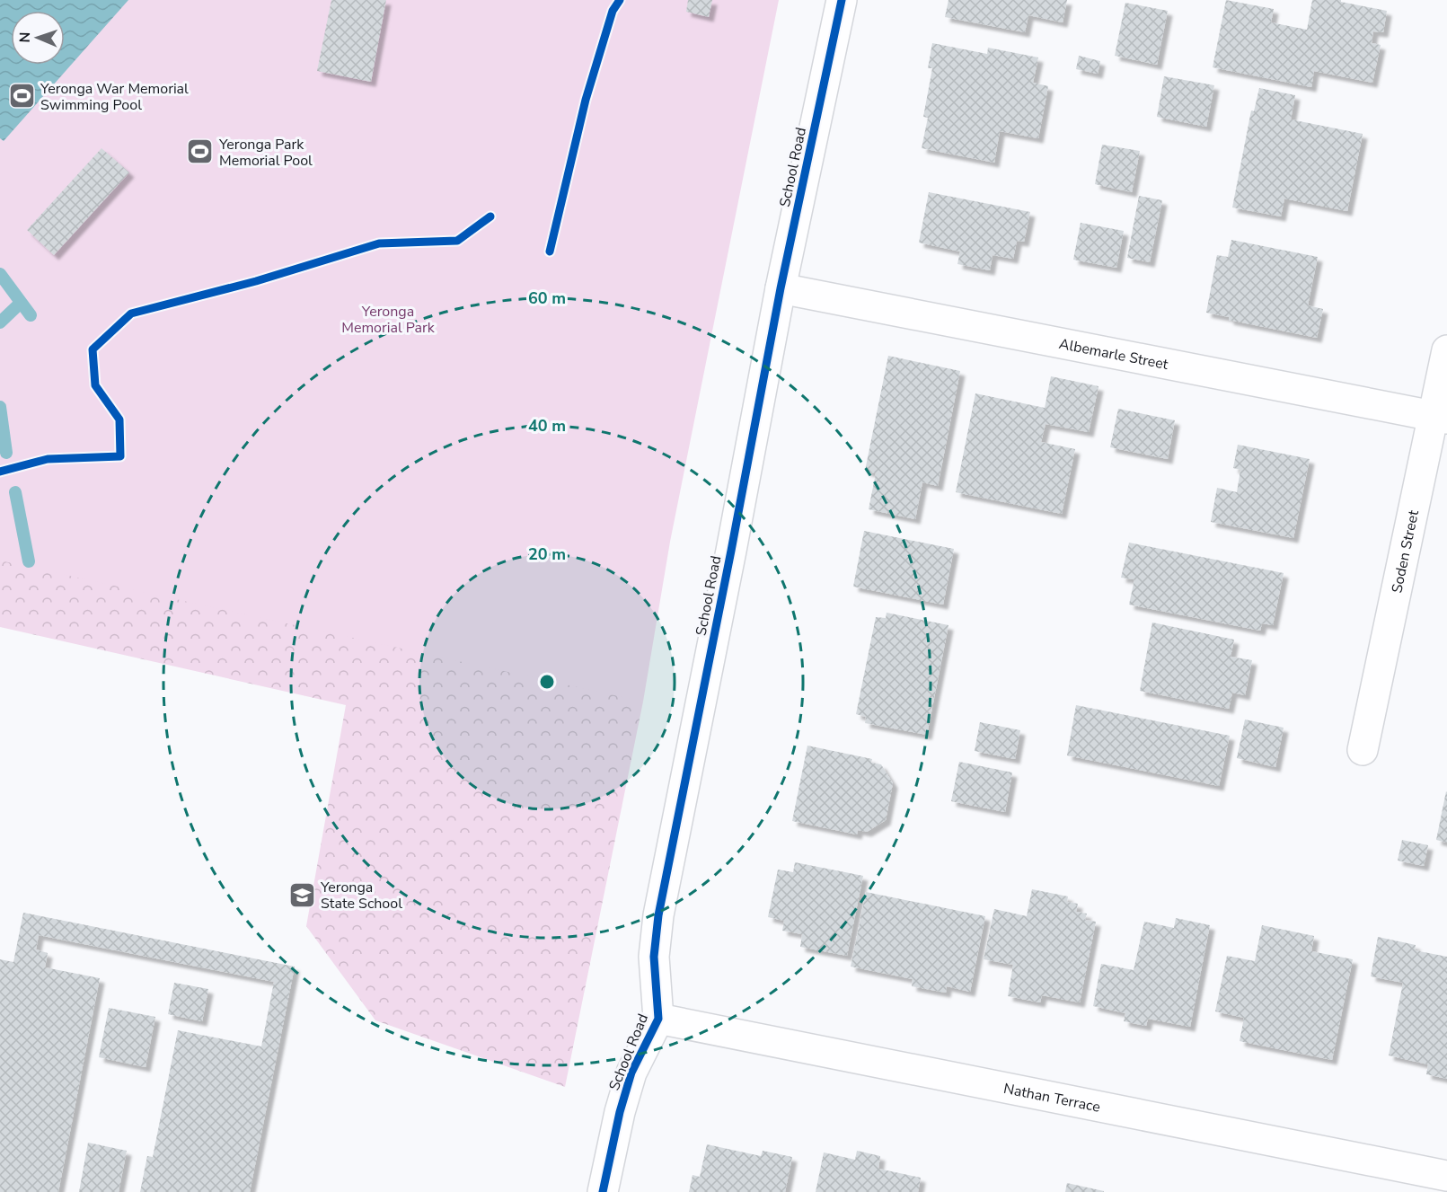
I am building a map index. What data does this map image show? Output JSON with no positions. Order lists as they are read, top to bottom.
{
  "streets": {
    "street": [
      "School Road",
      "Albemarle Street",
      "Soden Street",
      "Nathan Terrace"
    ]
  },
  "crossings": [
    ["School Road", "Albemarle Street"],
    ["School Road", "Nathan Terrace"],
    ["Albemarle Street", "Soden Street"]
  ],
  "parks": ["Yeronga Memorial Park"],
  "places": {
    "sports": ["Yeronga War Memorial Swimming Pool", "Yeronga Park Memorial Pool"],
    "school or university": ["Yeronga State School"]
  },
  "north": "left",
  "rings": ["60 m", "40 m", "20 m"]
}
